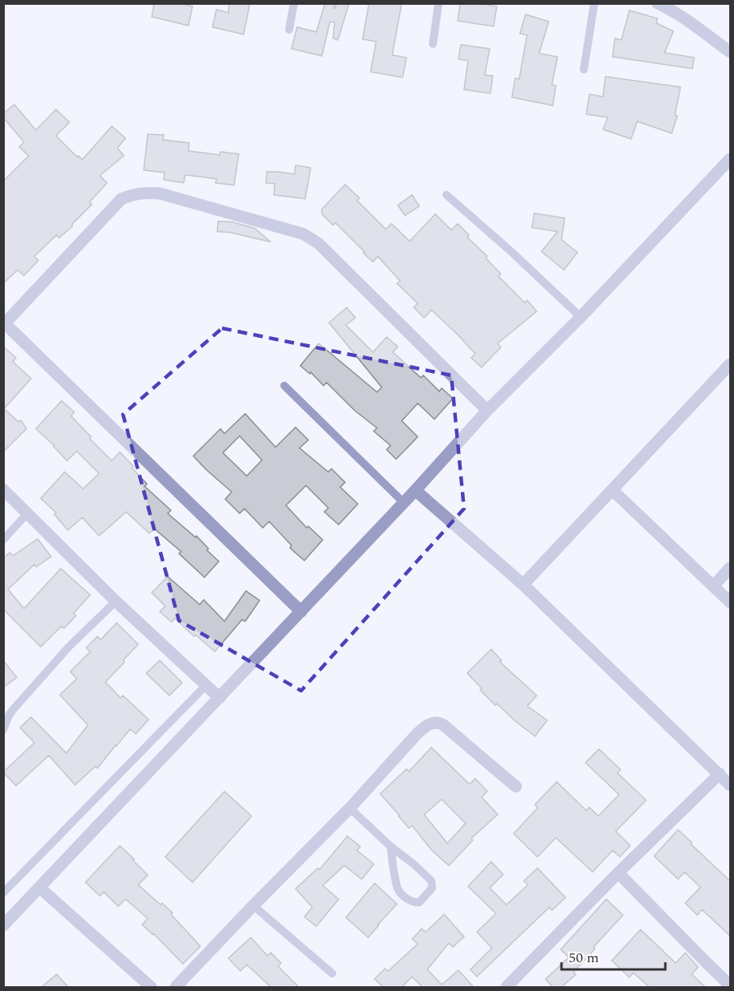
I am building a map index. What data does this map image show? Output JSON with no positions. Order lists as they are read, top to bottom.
{
  "scale_bar": "50 m"
}
